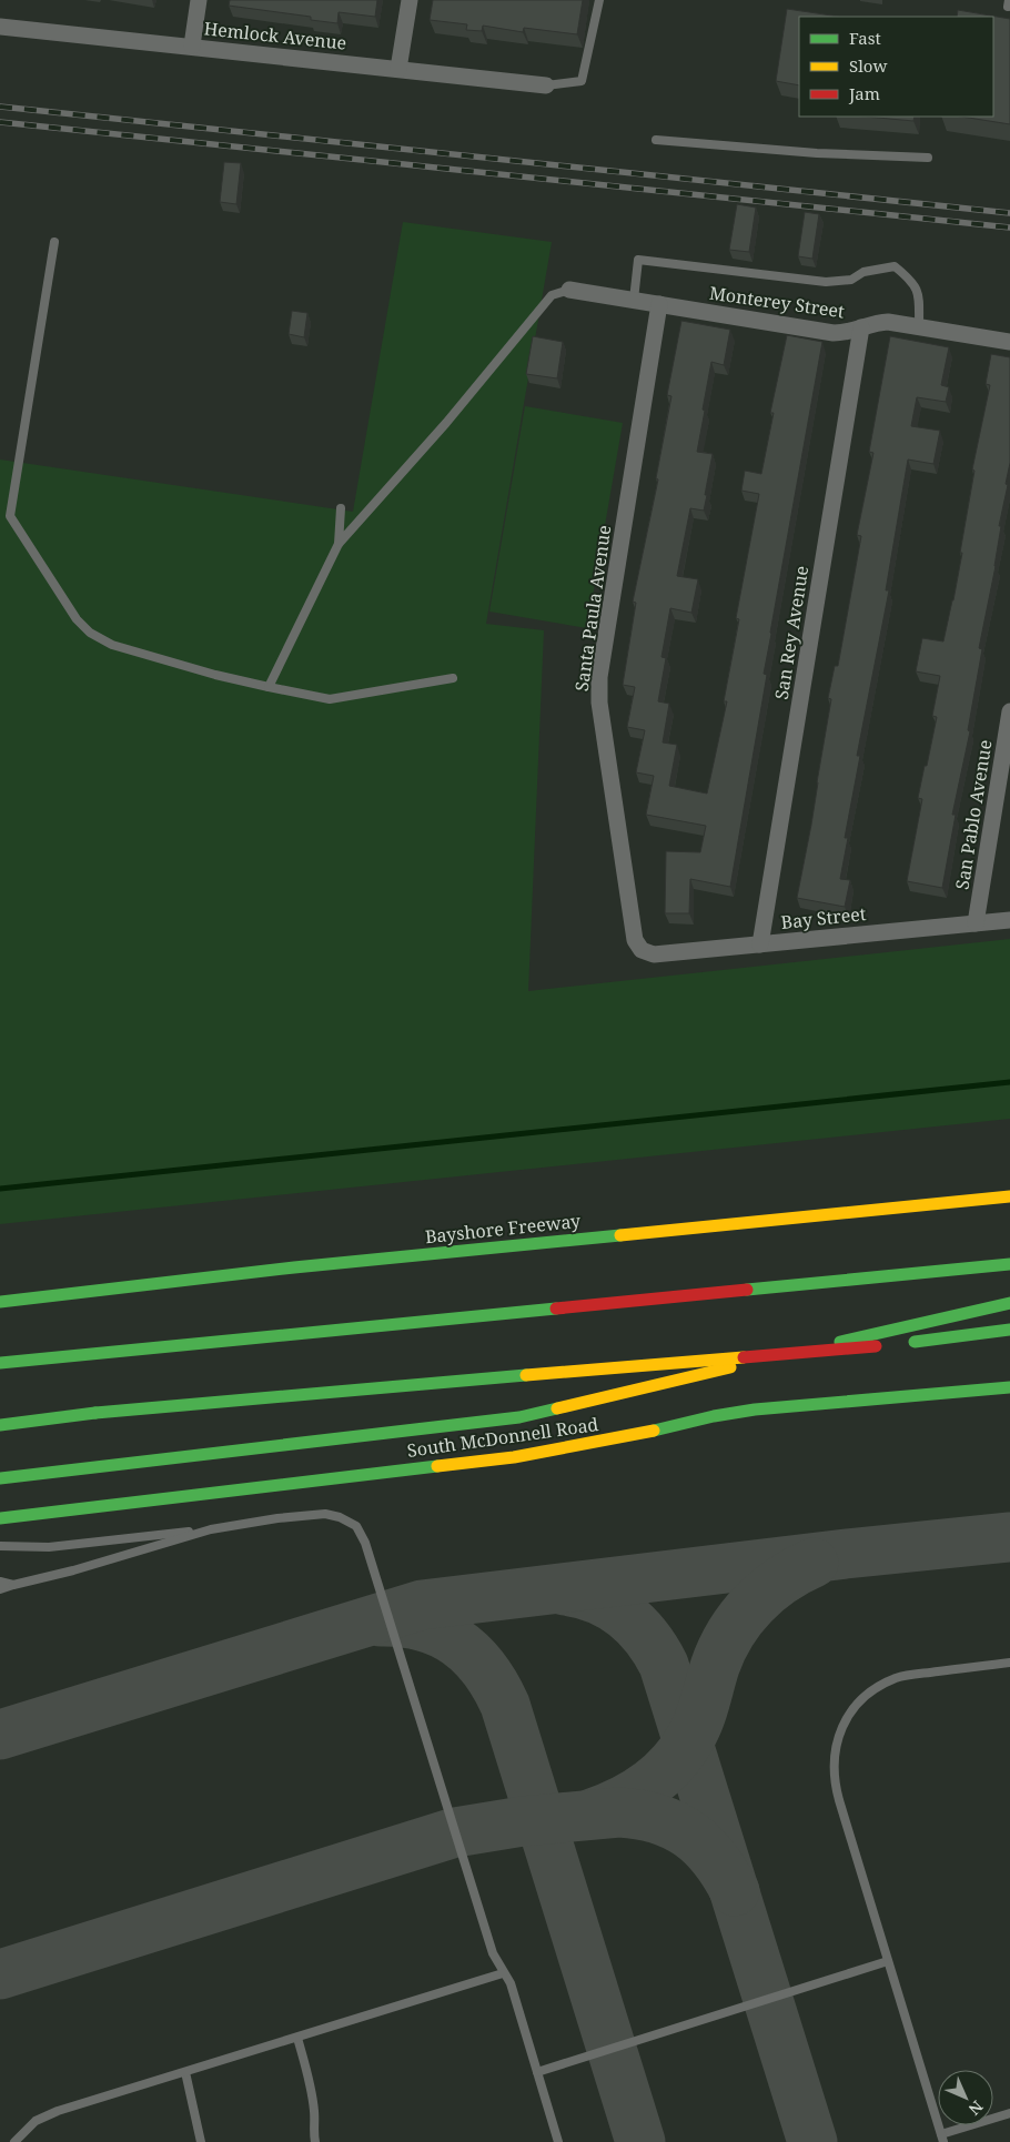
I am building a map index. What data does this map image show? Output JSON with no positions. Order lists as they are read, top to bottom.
{
  "streets": {
    "main road": ["Bayshore Freeway", "South McDonnell Road"],
    "street": [
      "Hemlock Avenue",
      "Monterey Street",
      "Santa Paula Avenue",
      "San Rey Avenue",
      "San Pablo Avenue",
      "Bay Street"
    ]
  },
  "crossings": [
    ["Monterey Street", "Santa Paula Avenue"],
    ["Monterey Street", "San Rey Avenue"],
    ["Santa Paula Avenue", "Bay Street"],
    ["San Rey Avenue", "Bay Street"],
    ["San Pablo Avenue", "Bay Street"]
  ],
  "legend": ["Fast", "Slow", "Jam"],
  "north": "bottom right"
}
